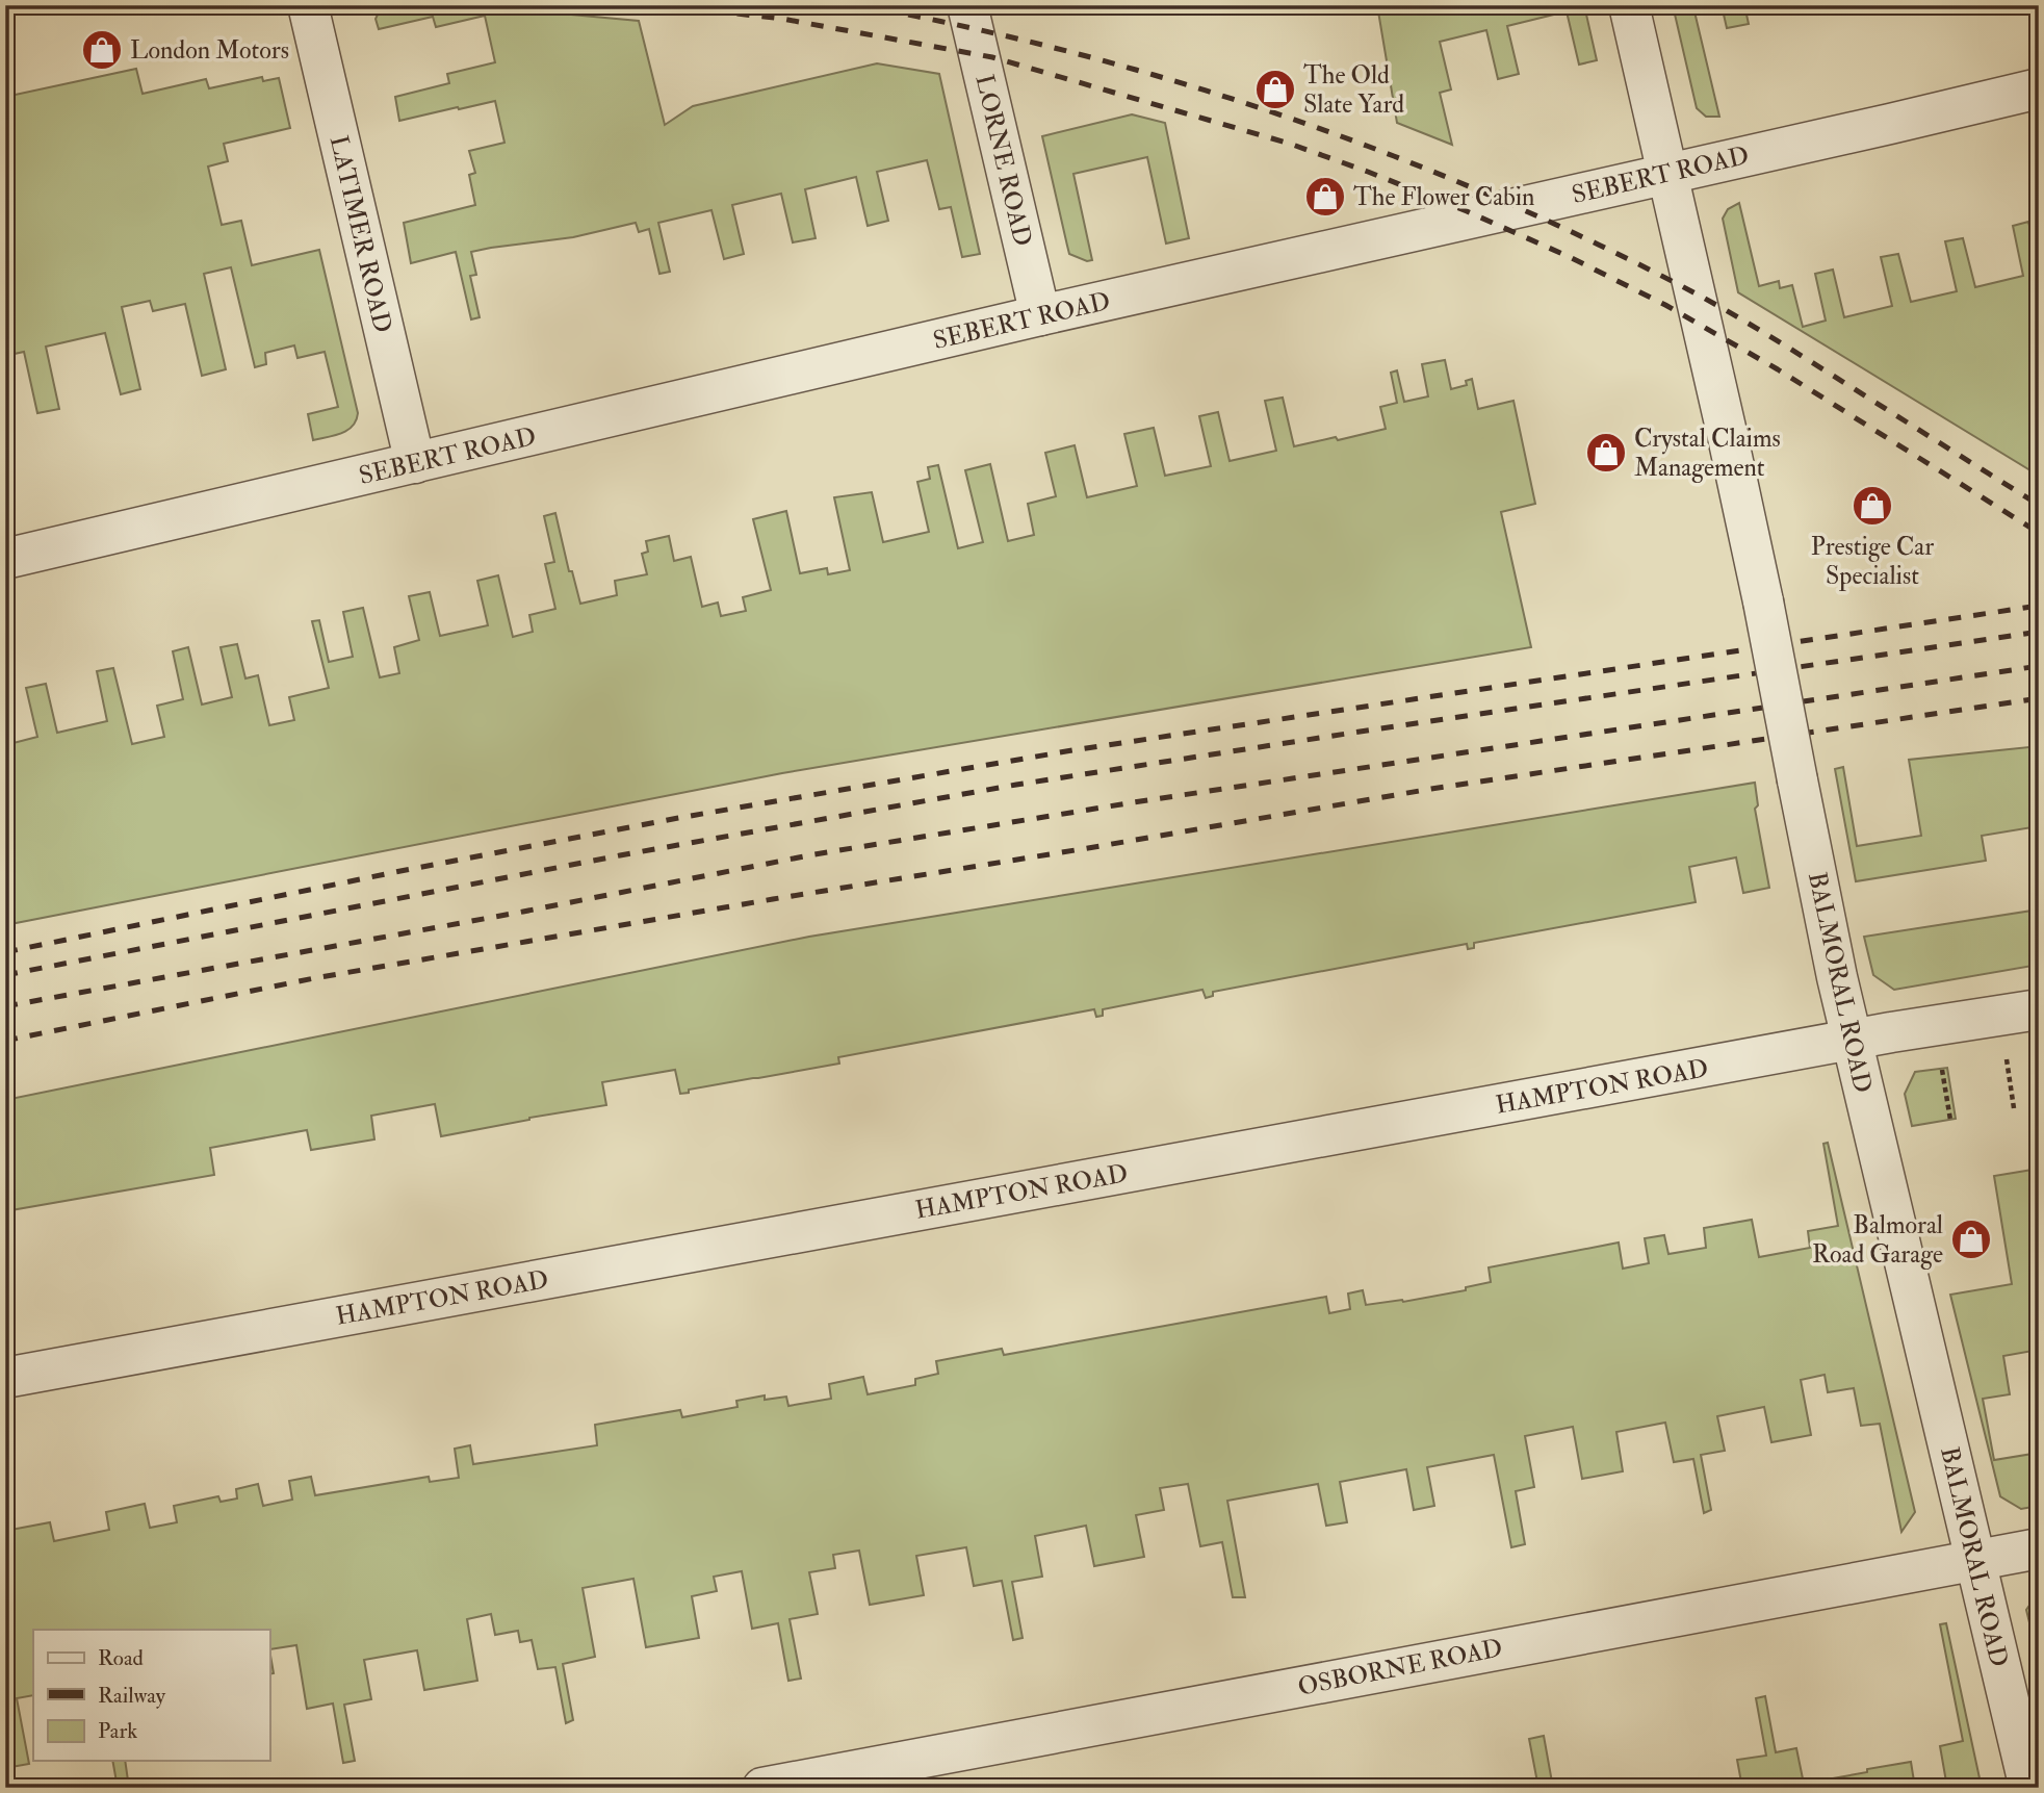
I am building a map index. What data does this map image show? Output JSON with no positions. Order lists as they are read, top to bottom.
{
  "streets": {
    "street": [
      "LORNE ROAD",
      "SEBERT ROAD",
      "LATIMER ROAD",
      "BALMORAL ROAD",
      "HAMPTON ROAD",
      "OSBORNE ROAD"
    ]
  },
  "crossings": [
    ["LORNE ROAD", "SEBERT ROAD"],
    ["SEBERT ROAD", "LATIMER ROAD"],
    ["SEBERT ROAD", "BALMORAL ROAD"],
    ["BALMORAL ROAD", "HAMPTON ROAD"],
    ["BALMORAL ROAD", "OSBORNE ROAD"]
  ],
  "places": {
    "shop": [
      "London Motors",
      "The Old Slate Yard",
      "The Flower Cabin",
      "Crystal Claims Management",
      "Prestige Car Specialist",
      "Balmoral Road Garage"
    ]
  },
  "legend": ["Road", "Railway", "Park"]
}
